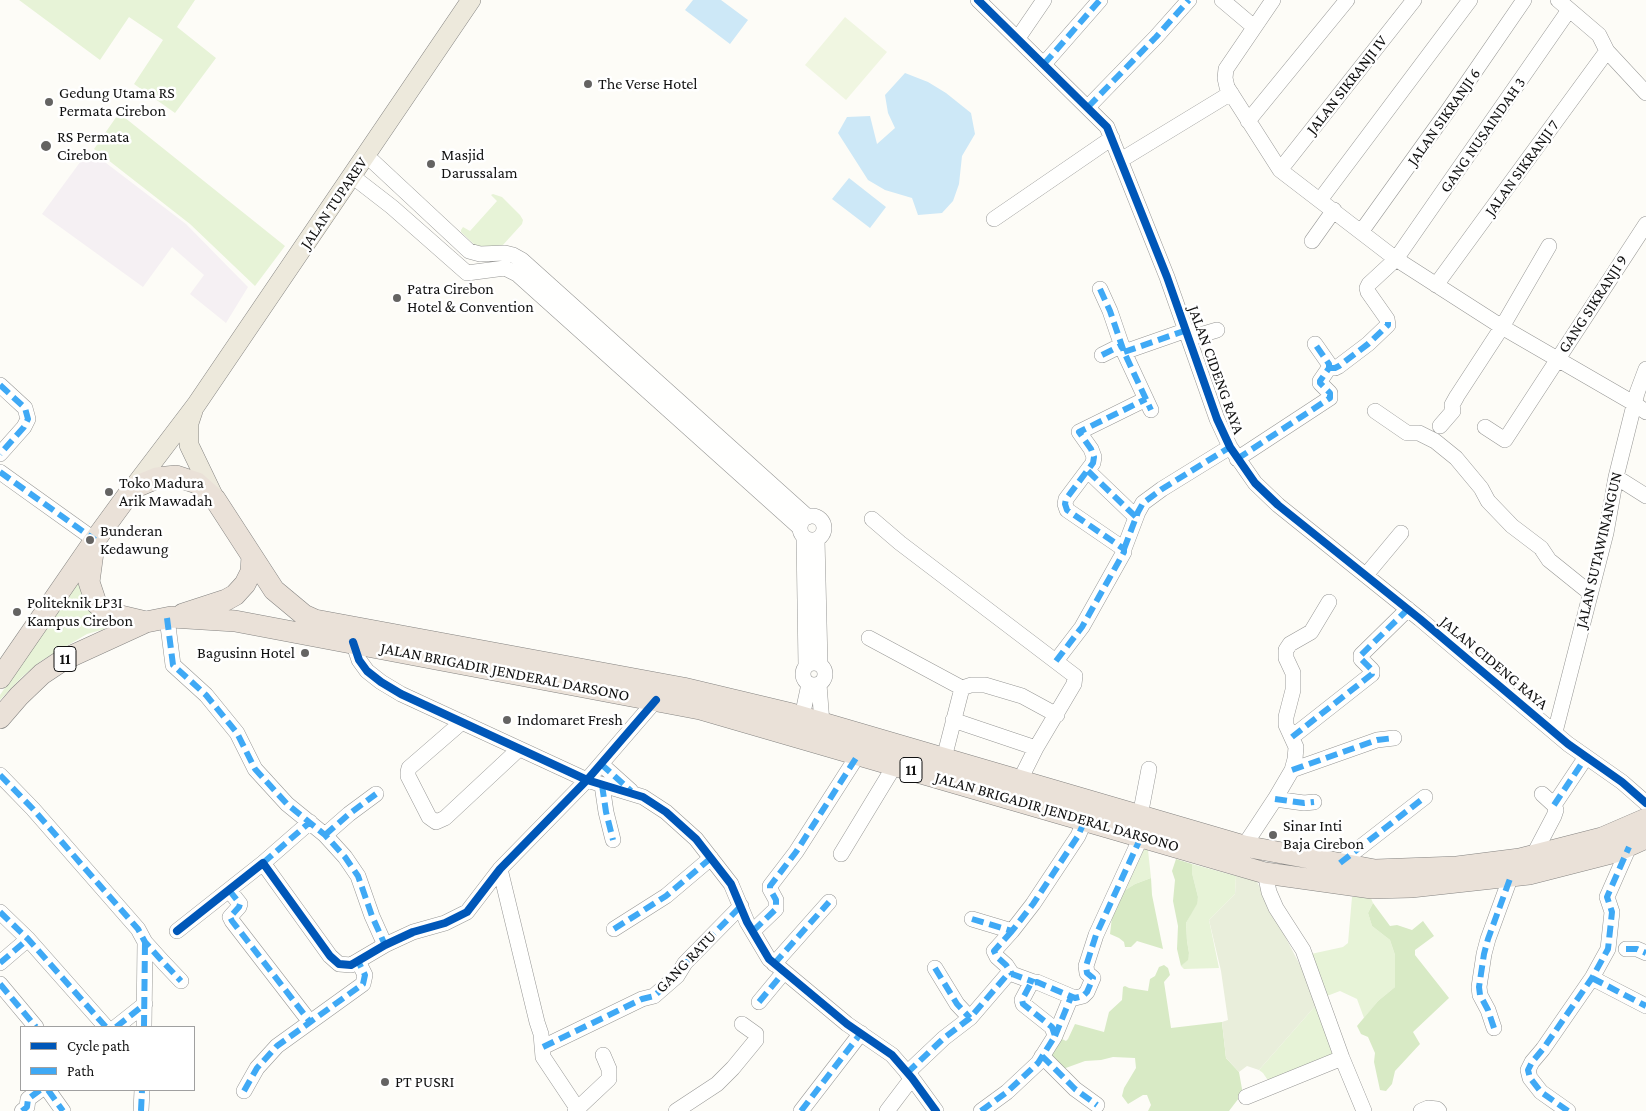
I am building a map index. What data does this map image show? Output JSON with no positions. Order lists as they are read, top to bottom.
{
  "streets": {
    "highway": ["11", "JALAN BRIGADIR JENDERAL DARSONO"],
    "main road": ["JALAN TUPAREV"],
    "street": [
      "JALAN SIKRANJI IV",
      "JALAN SIKRANJI 6",
      "GANG NUSAINDAH 3",
      "JALAN SIKRANJI 7",
      "GANG SIKRANJI 9",
      "JALAN CIDENG RAYA",
      "JALAN SUTAWINANGUN",
      "GANG RATU"
    ]
  },
  "crossings": [
    ["JALAN TUPAREV", "11"],
    ["JALAN TUPAREV", "JALAN BRIGADIR JENDERAL DARSONO"],
    ["JALAN CIDENG RAYA", "JALAN SUTAWINANGUN"],
    ["11", "JALAN BRIGADIR JENDERAL DARSONO"]
  ],
  "places": [
    "The Verse Hotel",
    "Gedung Utama RS Permata Cirebon",
    "RS Permata Cirebon",
    "Masjid Darussalam",
    "Patra Cirebon Hotel & Convention",
    "Toko Madura Arik Mawadah",
    "Bunderan Kedawung",
    "Politeknik LP3I Kampus Cirebon",
    "Bagusinn Hotel",
    "Indomaret Fresh",
    "Sinar Inti Baja Cirebon",
    "PT PUSRI"
  ],
  "legend": ["Cycle path", "Path"]
}
